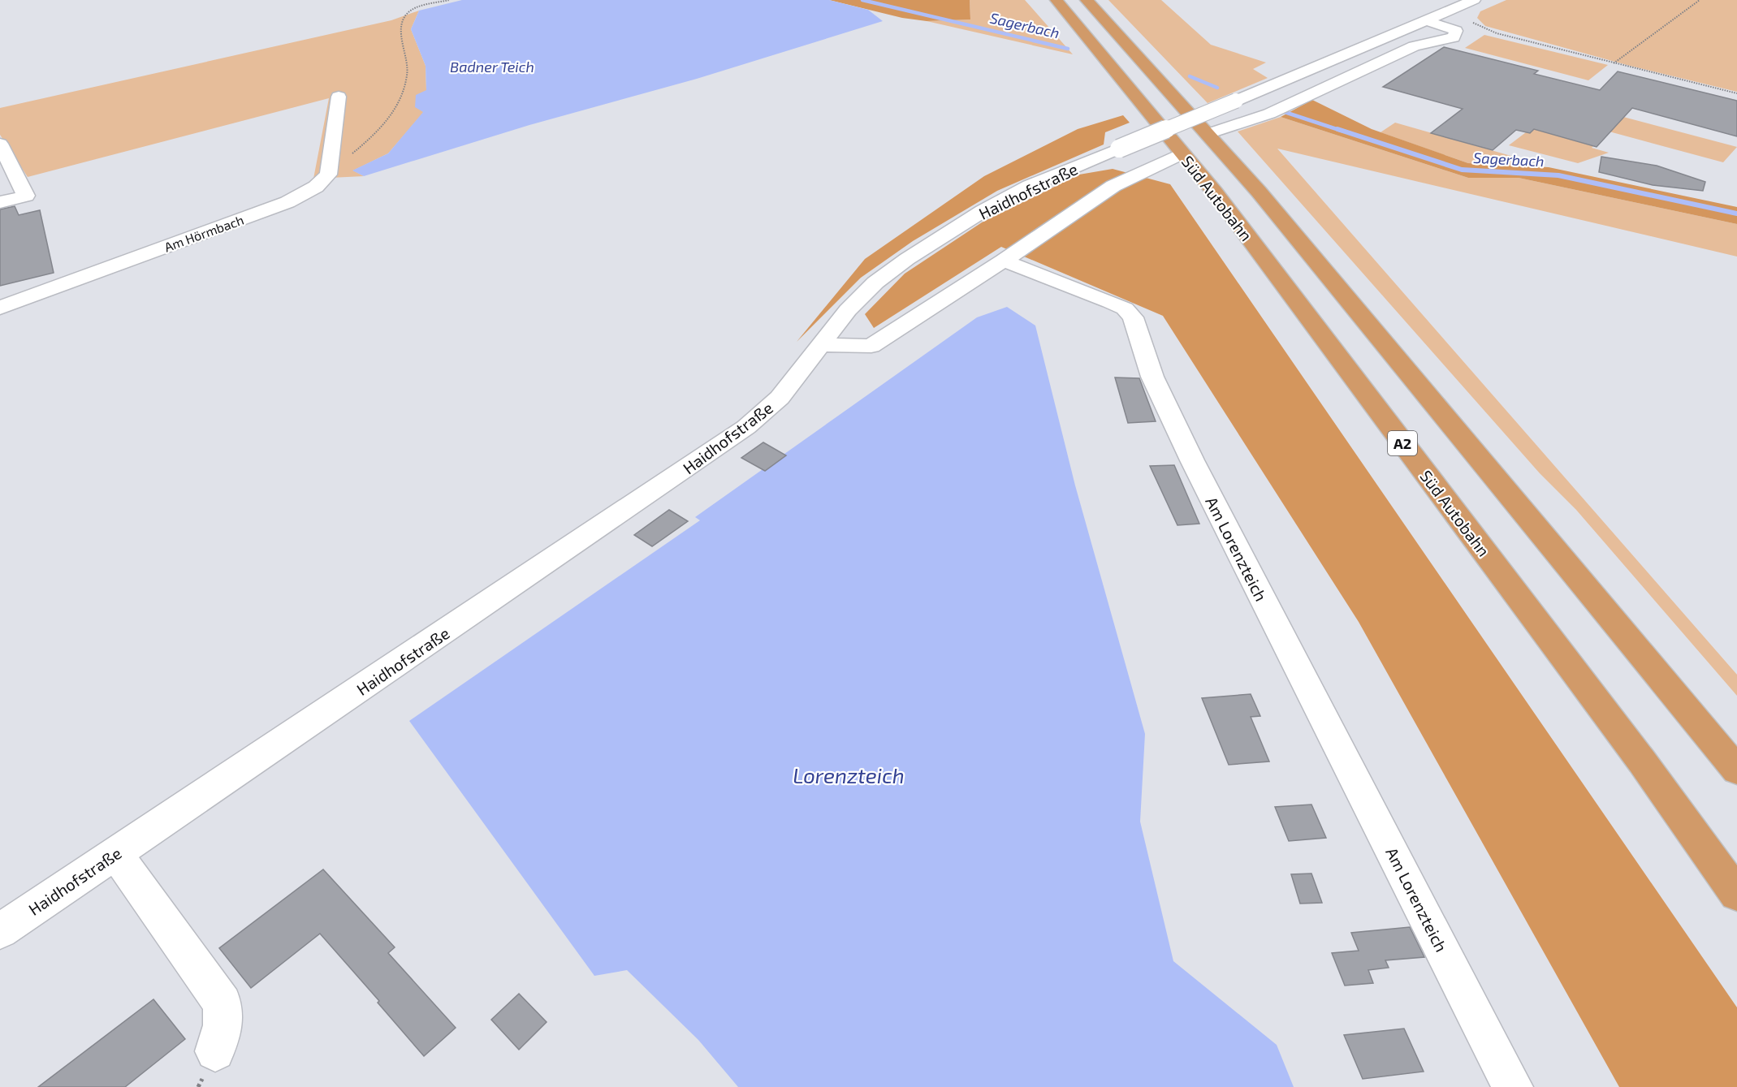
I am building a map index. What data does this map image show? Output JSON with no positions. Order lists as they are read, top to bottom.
{
  "streets": {
    "highway": ["Süd Autobahn", "A2"],
    "street": ["Haidhofstraße", "Am Hörmbach", "Am Lorenzteich"]
  },
  "water": ["Sagerbach", "Badner Teich", "Lorenzteich"]
}
